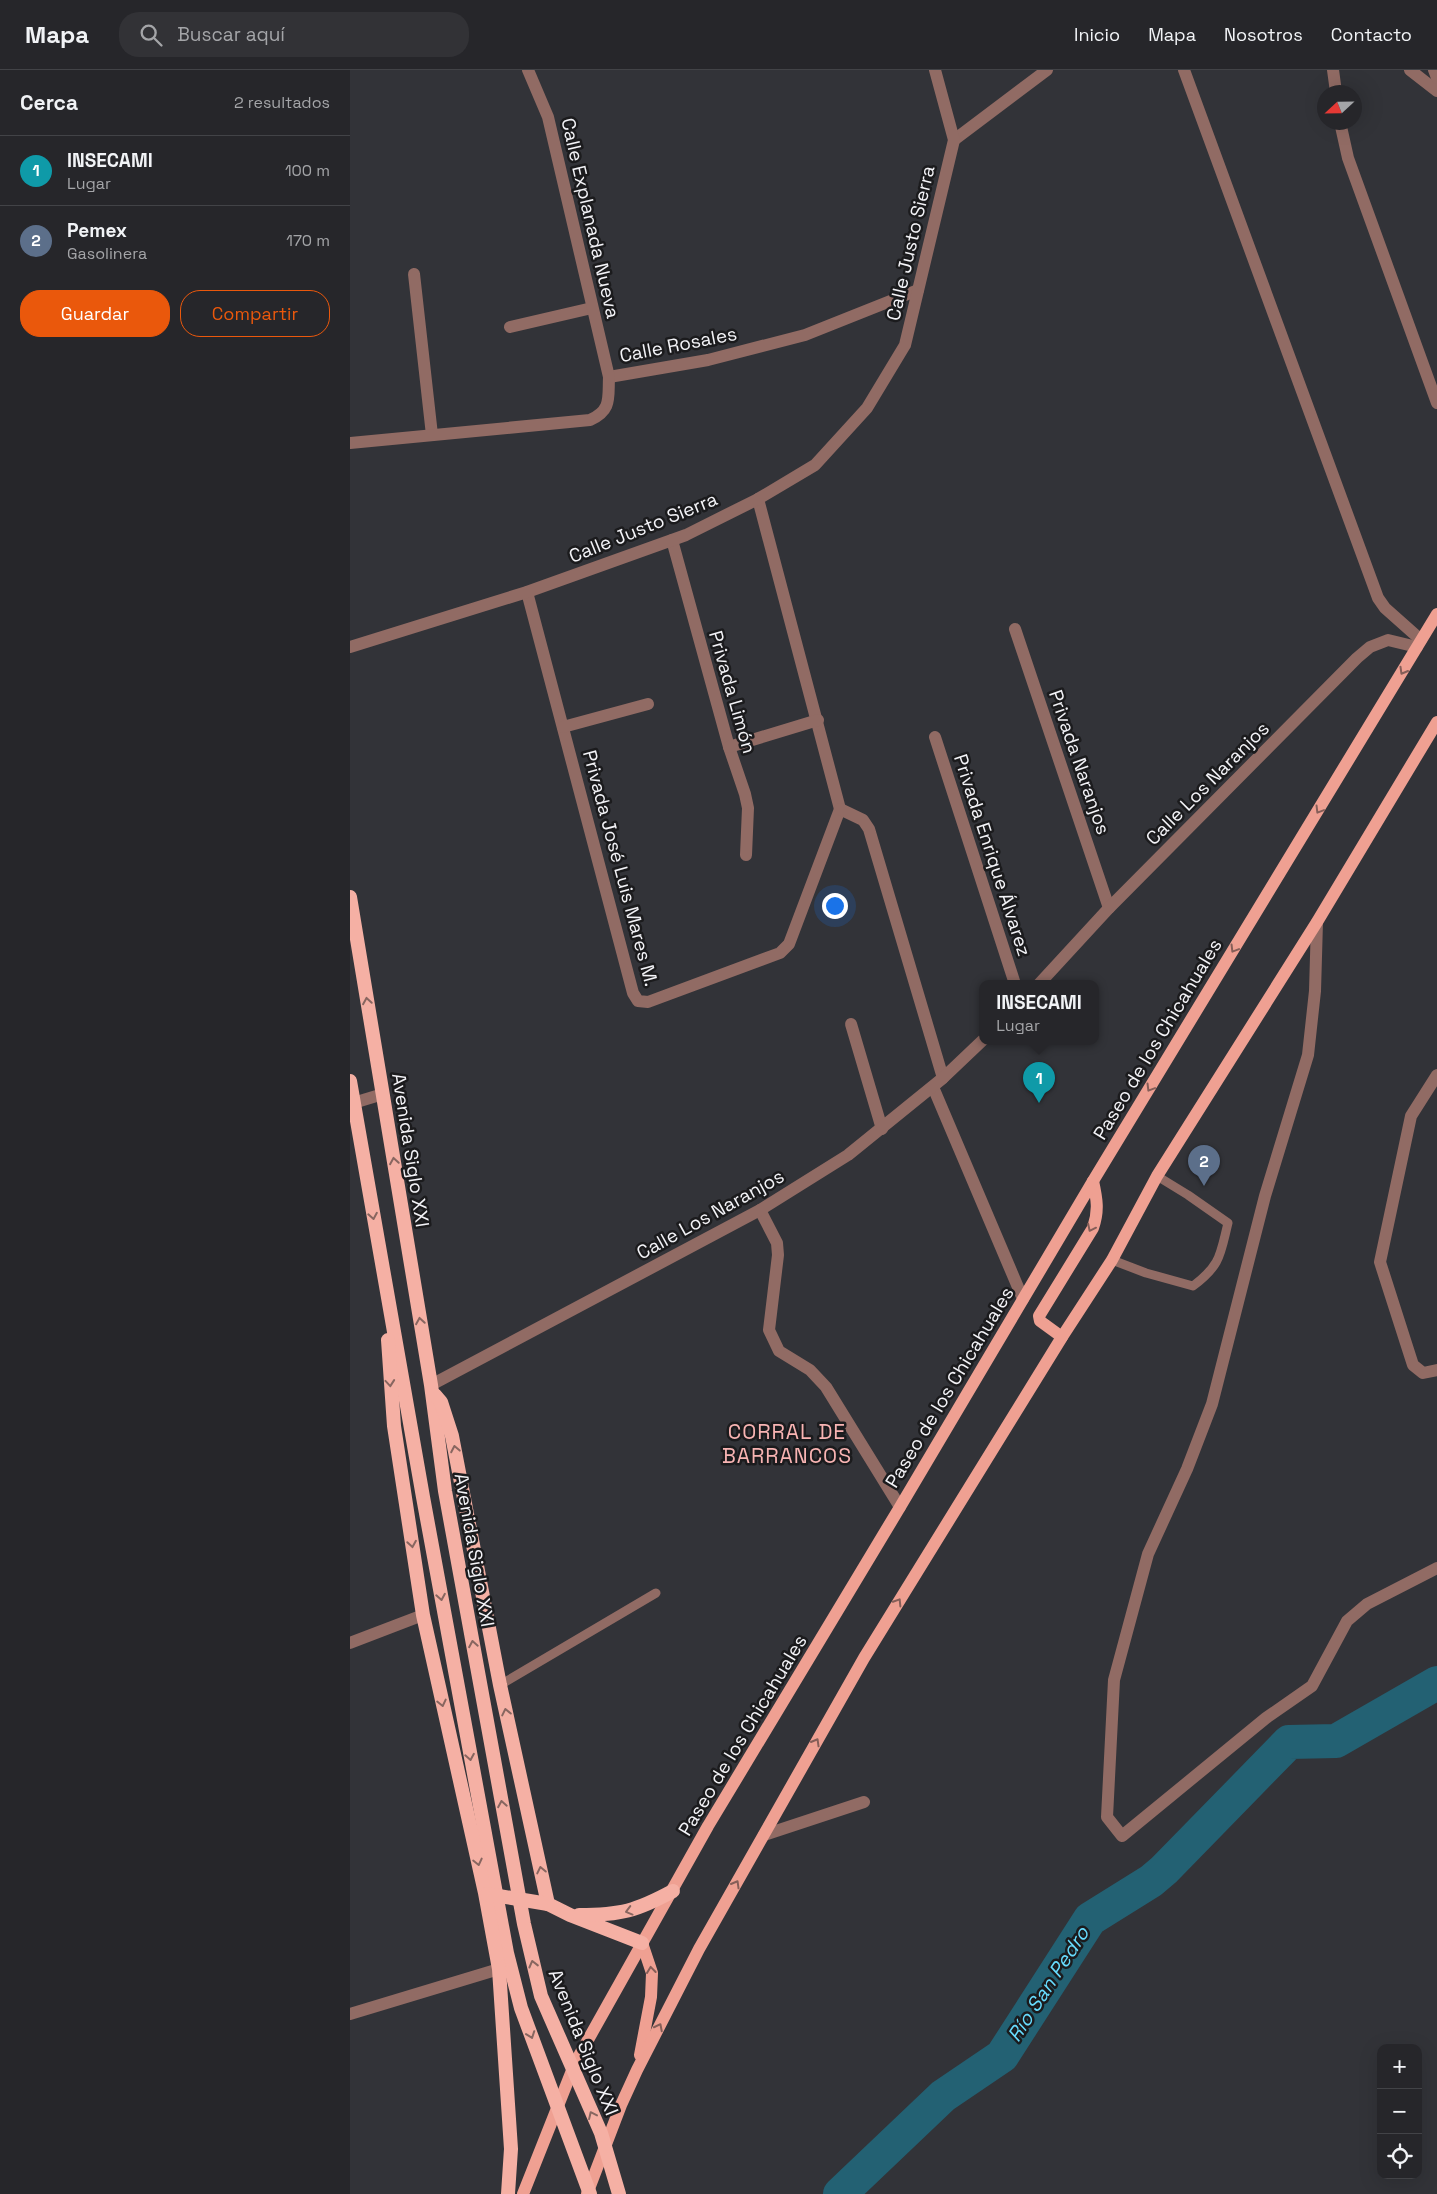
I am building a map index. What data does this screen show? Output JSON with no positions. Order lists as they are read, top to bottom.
{
  "streets": {
    "highway": ["Avenida Siglo XXI"],
    "main road": ["Paseo de los Chicahuales"],
    "street": [
      "Calle Explanada Nueva",
      "Calle Justo Sierra",
      "Calle Rosales",
      "Privada Limón",
      "Privada Naranjos",
      "Calle Los Naranjos",
      "Privada Enrique Álvarez",
      "Privada José Luis Mares M."
    ]
  },
  "crossings": [
    ["Calle Explanada Nueva", "Calle Rosales"],
    ["Calle Justo Sierra", "Calle Rosales"],
    ["Calle Justo Sierra", "Privada Limón"],
    ["Calle Justo Sierra", "Privada José Luis Mares M."],
    ["Privada Naranjos", "Calle Los Naranjos"],
    ["Calle Los Naranjos", "Paseo de los Chicahuales"],
    ["Calle Los Naranjos", "Avenida Siglo XXI"]
  ],
  "districts": ["CORRAL DE BARRANCOS"],
  "water": ["Río San Pedro"],
  "north": "left",
  "page": {
    "header": "Mapa",
    "search": "Buscar aquí",
    "nav": [
      "Inicio",
      "Mapa",
      "Nosotros",
      "Contacto"
    ],
    "heading": ["Cerca", "2 resultados"],
    "list": [
      {
        "mark": "1",
        "name": "INSECAMI",
        "note": "Lugar",
        "value": "100 m"
      },
      {
        "mark": "2",
        "name": "Pemex",
        "note": "Gasolinera",
        "value": "170 m"
      }
    ],
    "buttons": ["Guardar", "Compartir"],
    "popup": ["INSECAMI", "Lugar"],
    "pins": ["1", "2"],
    "map_buttons": ["+", "−"]
  }
}
